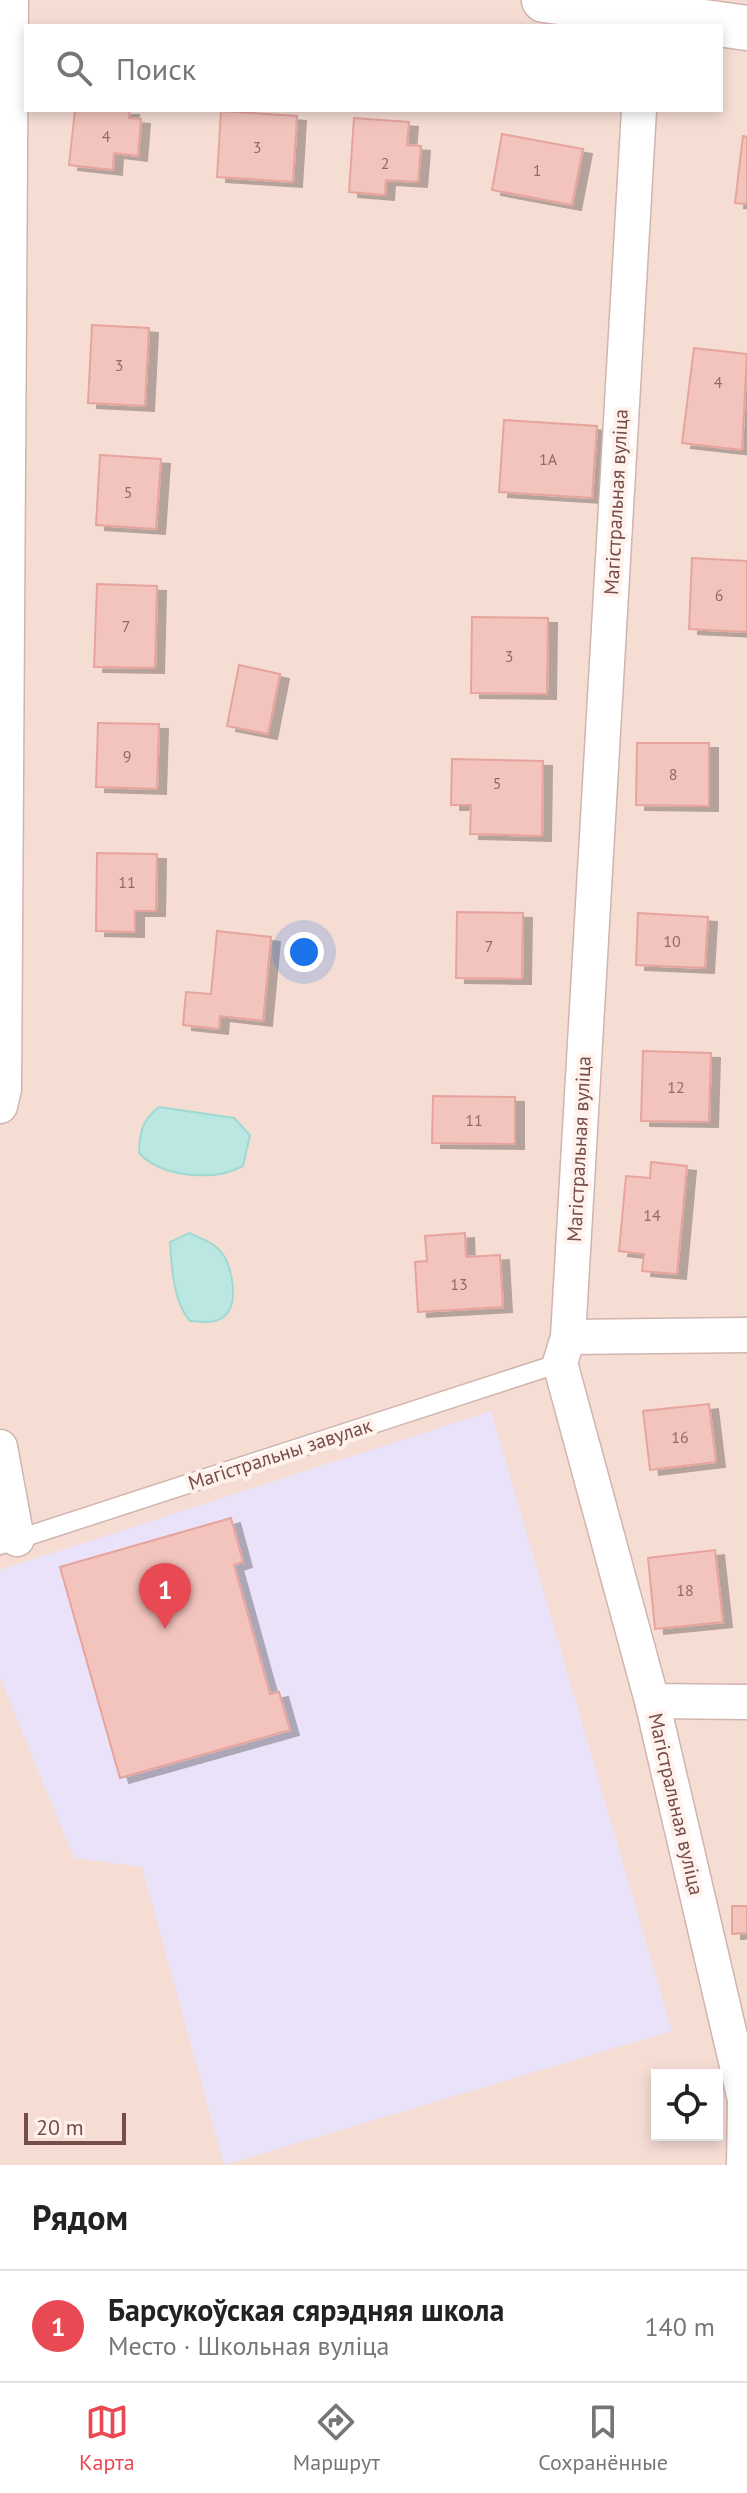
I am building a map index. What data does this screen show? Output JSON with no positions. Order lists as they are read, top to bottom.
{
  "streets": {
    "street": ["Магістральная вуліца", "Магістральны завулак"]
  },
  "crossings": [
    ["Магістральная вуліца", "Магістральны завулак"]
  ],
  "house_numbers": [
    "4",
    "3",
    "2",
    "1",
    "3",
    "4",
    "1А",
    "5",
    "6",
    "7",
    "3",
    "9",
    "8",
    "5",
    "11",
    "10",
    "7",
    "12",
    "11",
    "14",
    "13",
    "16",
    "18"
  ],
  "scale_bar": "20 m",
  "page": {
    "search": "Поиск",
    "pins": "1",
    "scale": "20 m",
    "heading": "Рядом",
    "list": [
      {
        "mark": "1",
        "name": "Барсукоўская сярэдняя школа",
        "note": "Место · Школьная вуліца",
        "value": "140 m"
      }
    ],
    "nav": ["Карта", "Маршрут", "Сохранённые"]
  }
}
